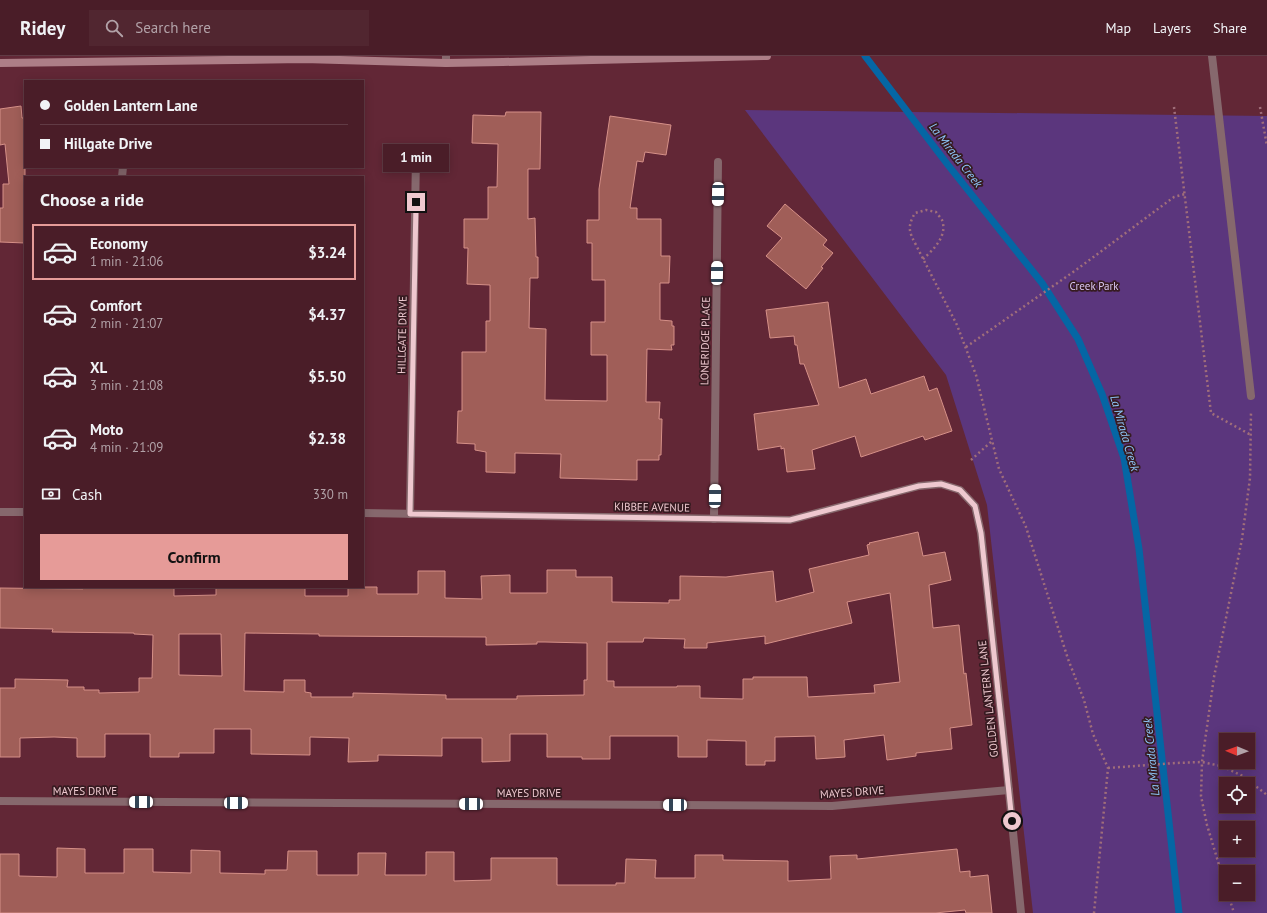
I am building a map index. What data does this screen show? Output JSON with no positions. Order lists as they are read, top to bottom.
{
  "streets": {
    "street": [
      "HILLGATE DRIVE",
      "LONERIDGE PLACE",
      "KIBBEE AVENUE",
      "GOLDEN LANTERN LANE",
      "MAYES DRIVE"
    ]
  },
  "crossings": [
    ["HILLGATE DRIVE", "KIBBEE AVENUE"],
    ["LONERIDGE PLACE", "KIBBEE AVENUE"],
    ["KIBBEE AVENUE", "GOLDEN LANTERN LANE"],
    ["GOLDEN LANTERN LANE", "MAYES DRIVE"]
  ],
  "water": ["La Mirada Creek"],
  "parks": ["Creek Park"],
  "north": "left",
  "page": {
    "header": "Ridey",
    "search": "Search here",
    "nav": ["Map", "Layers", "Share"],
    "banner": ["Golden Lantern Lane", "Hillgate Drive"],
    "bubble": "1 min",
    "heading": "Choose a ride",
    "list": [
      {
        "name": "Economy",
        "note": "1 min · 21:06",
        "value": "$3.24"
      },
      {
        "name": "Comfort",
        "note": "2 min · 21:07",
        "value": "$4.37"
      },
      {
        "name": "XL",
        "note": "3 min · 21:08",
        "value": "$5.50"
      },
      {
        "name": "Moto",
        "note": "4 min · 21:09",
        "value": "$2.38"
      }
    ],
    "pay": ["Cash", "330 m"],
    "buttons": "Confirm",
    "map_buttons": ["+", "−"]
  }
}
